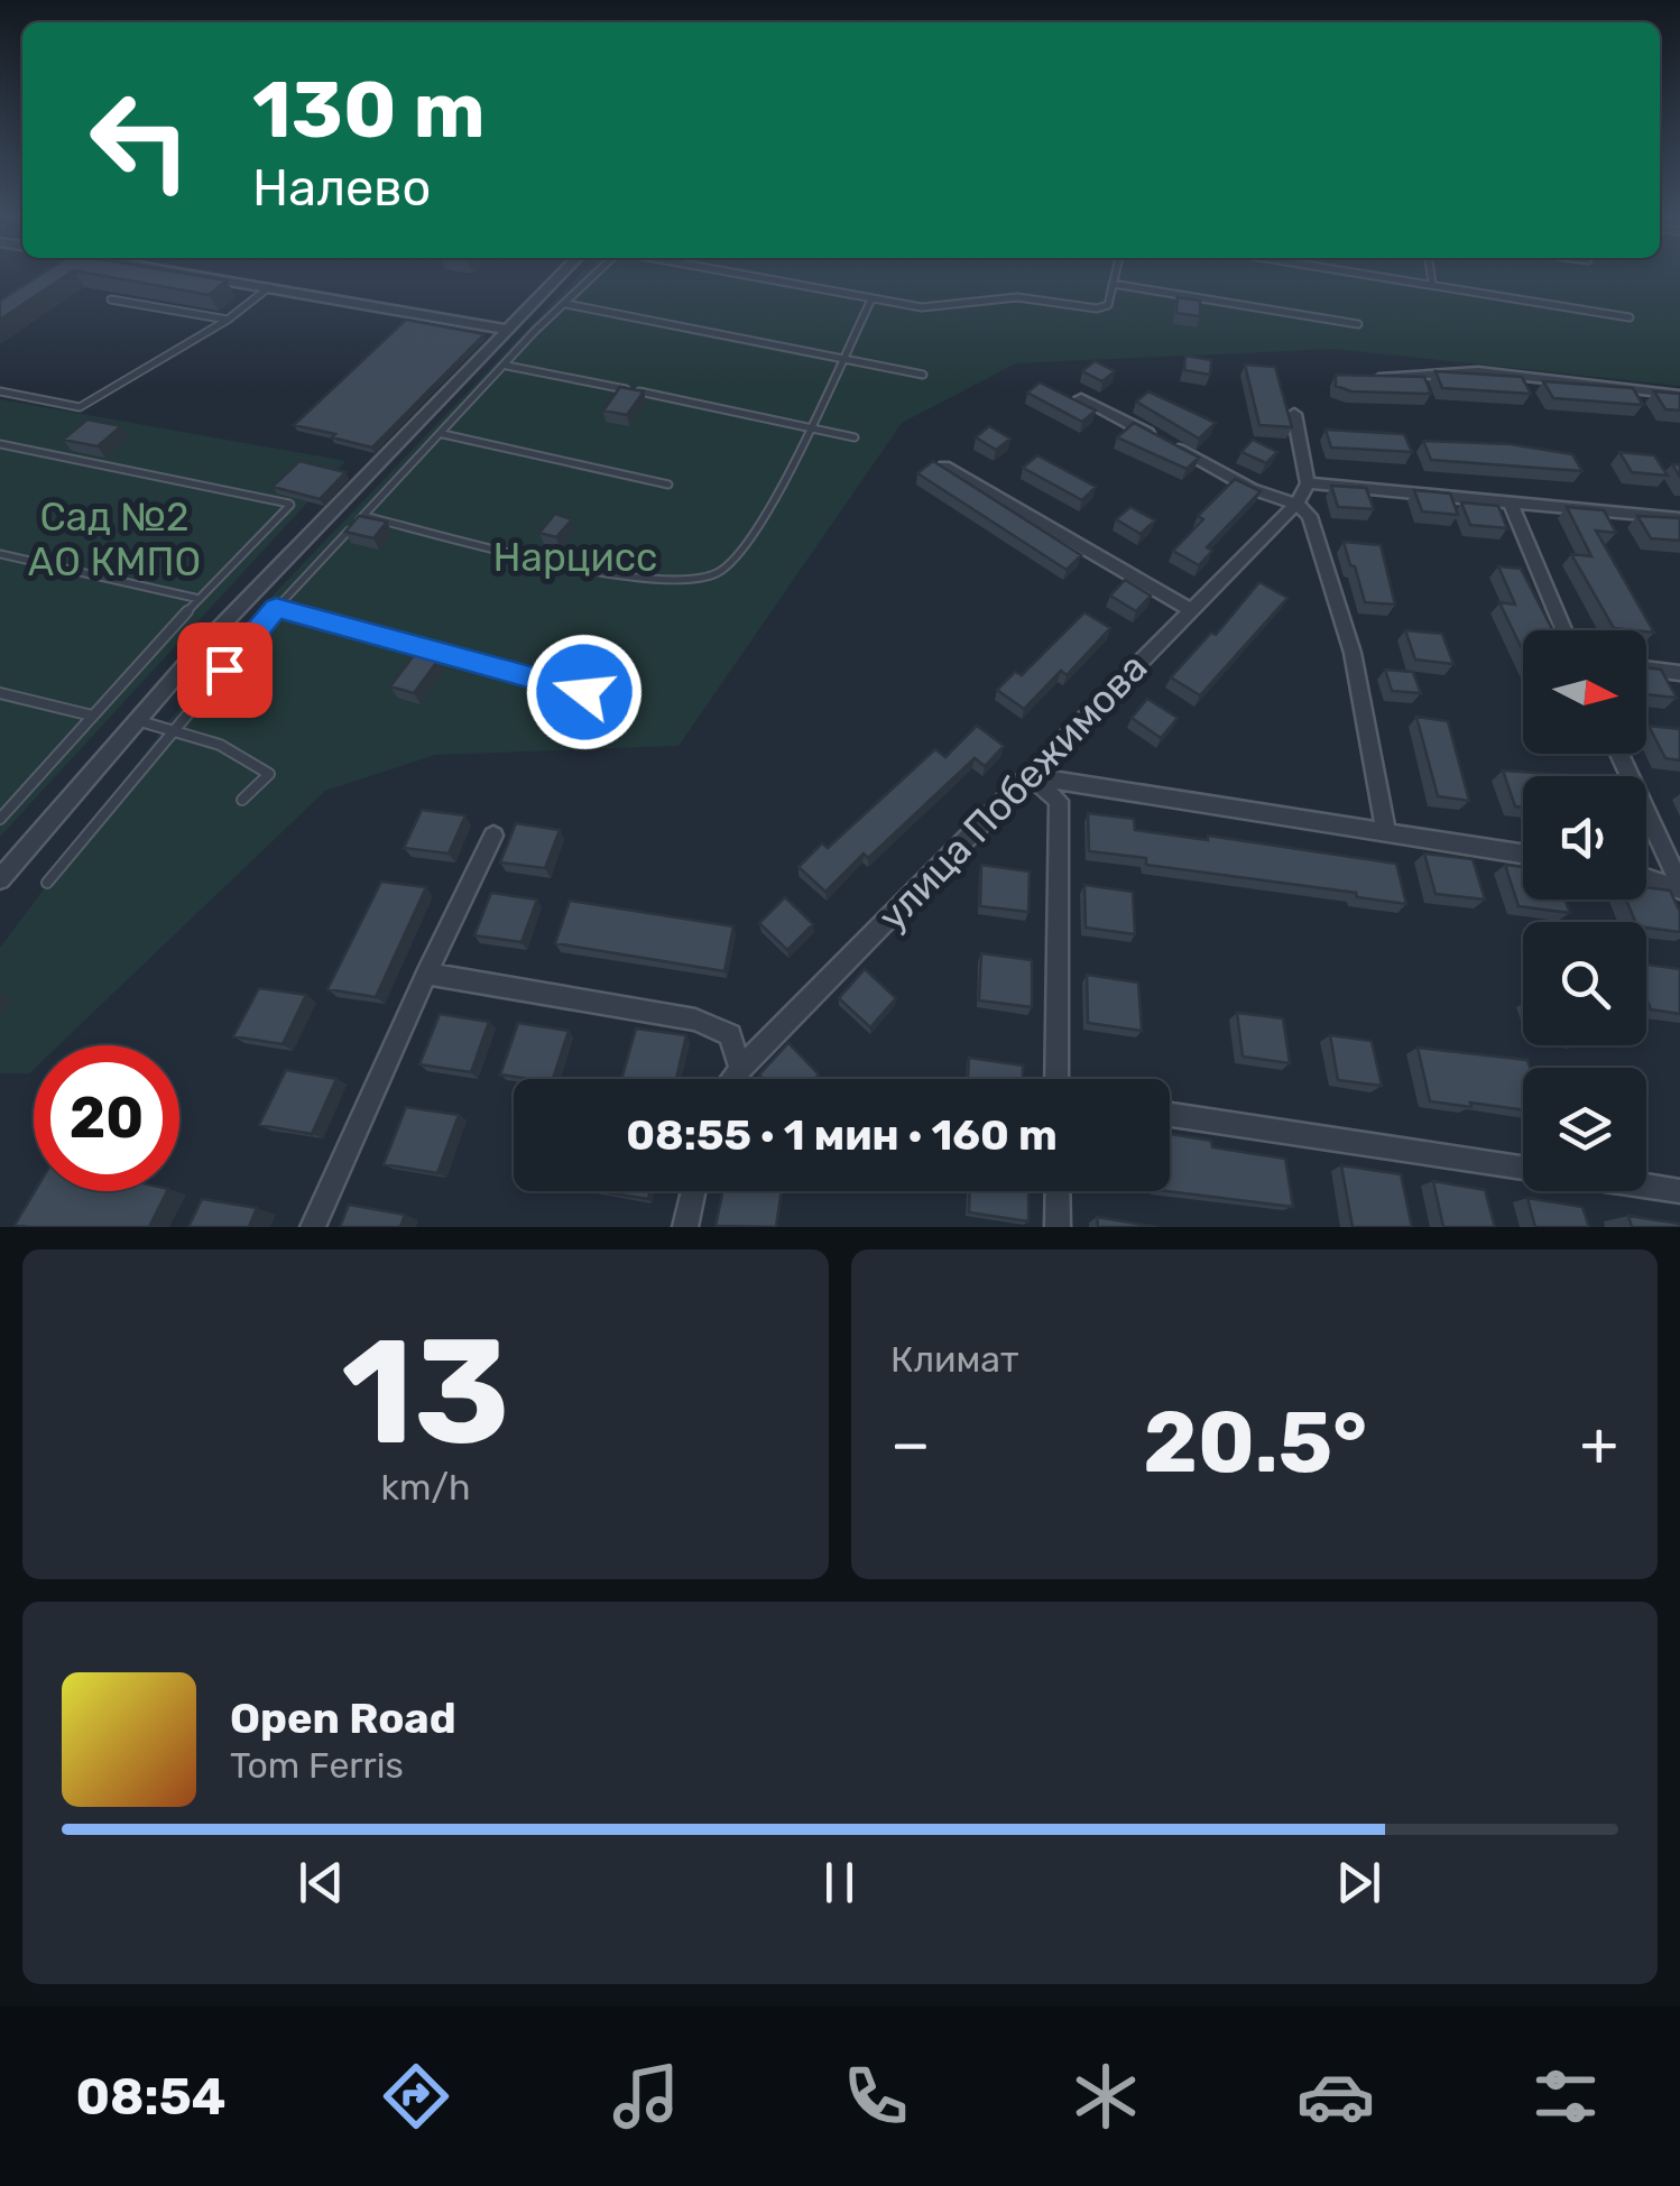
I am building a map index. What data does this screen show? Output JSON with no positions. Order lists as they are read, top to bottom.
{
  "streets": {
    "street": ["улица Побежимова"]
  },
  "parks": ["Сад №2 АО КМПО", "Нарцисс"],
  "north": "right",
  "page": {
    "turn": ["130 m", "Налево"],
    "limit": "20",
    "trip": "08:55 · 1 мин · 160 m",
    "tile": [
      ["13", "km/h"],
      "Климат"
    ],
    "heat": ["−", "20.5°", "+"],
    "song": ["Open Road", "Tom Ferris"],
    "tabs": "08:54"
  }
}
